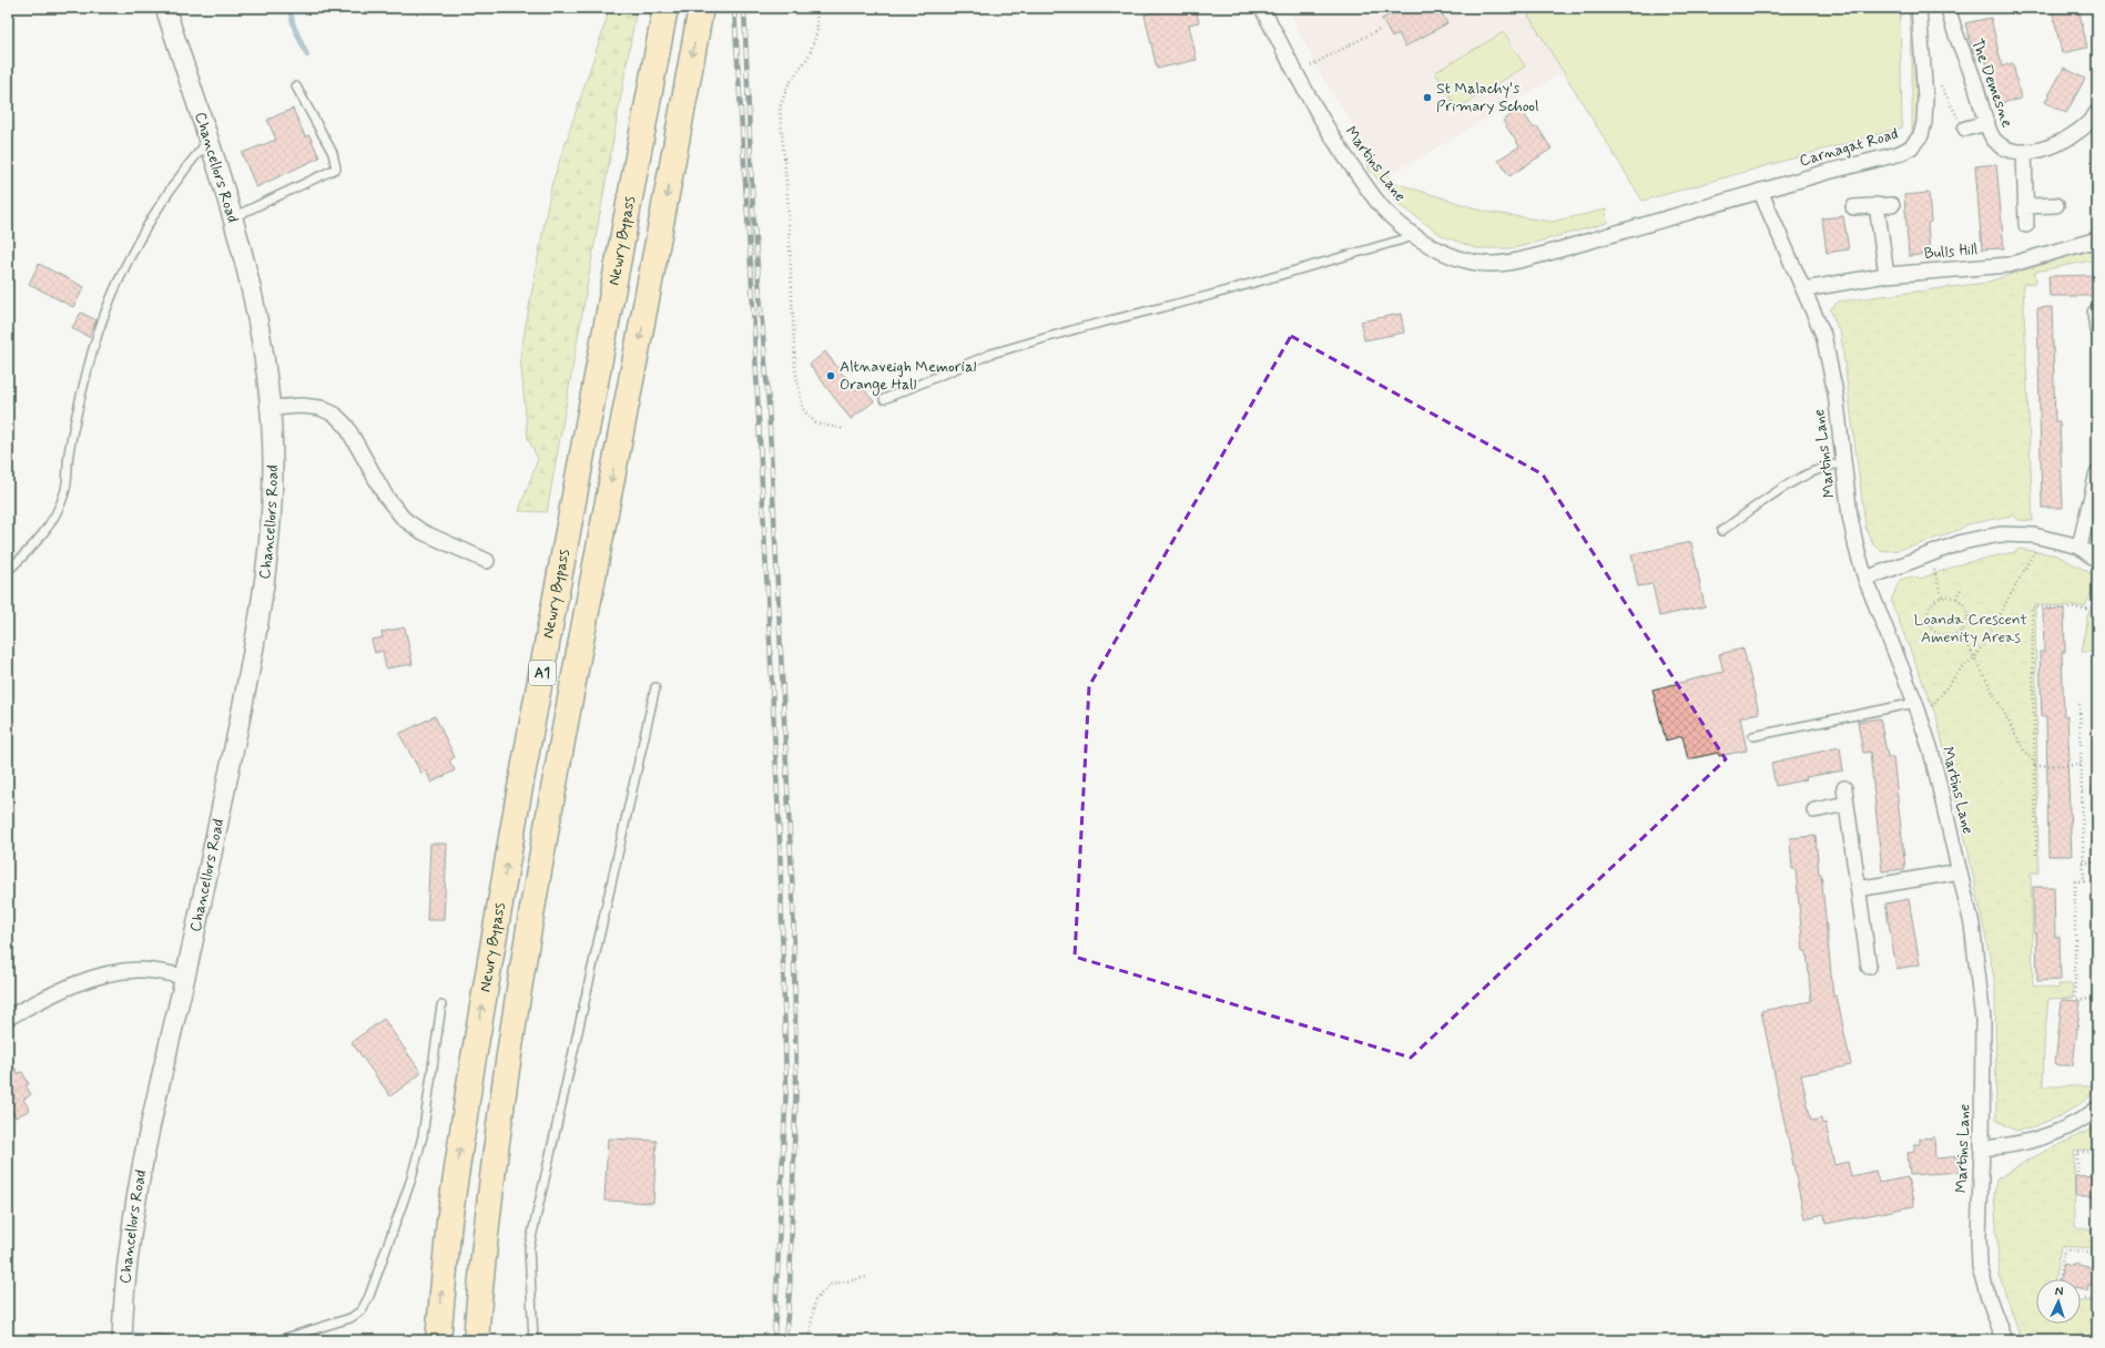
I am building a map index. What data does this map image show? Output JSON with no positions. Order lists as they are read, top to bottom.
{
  "streets": {
    "highway": ["Newry Bypass", "A1"],
    "street": [
      "The Demesne",
      "Carnagat Road",
      "Martins Lane",
      "Chancellors Road",
      "Bulls Hill"
    ]
  },
  "crossings": [
    ["Carnagat Road", "Martins Lane"],
    ["Martins Lane", "Bulls Hill"]
  ],
  "parks": ["Loanda Crescent Amenity Areas"],
  "places": ["St Malachy's Primary School", "Altnaveigh Memorial Orange Hall"],
  "north": "top"
}
